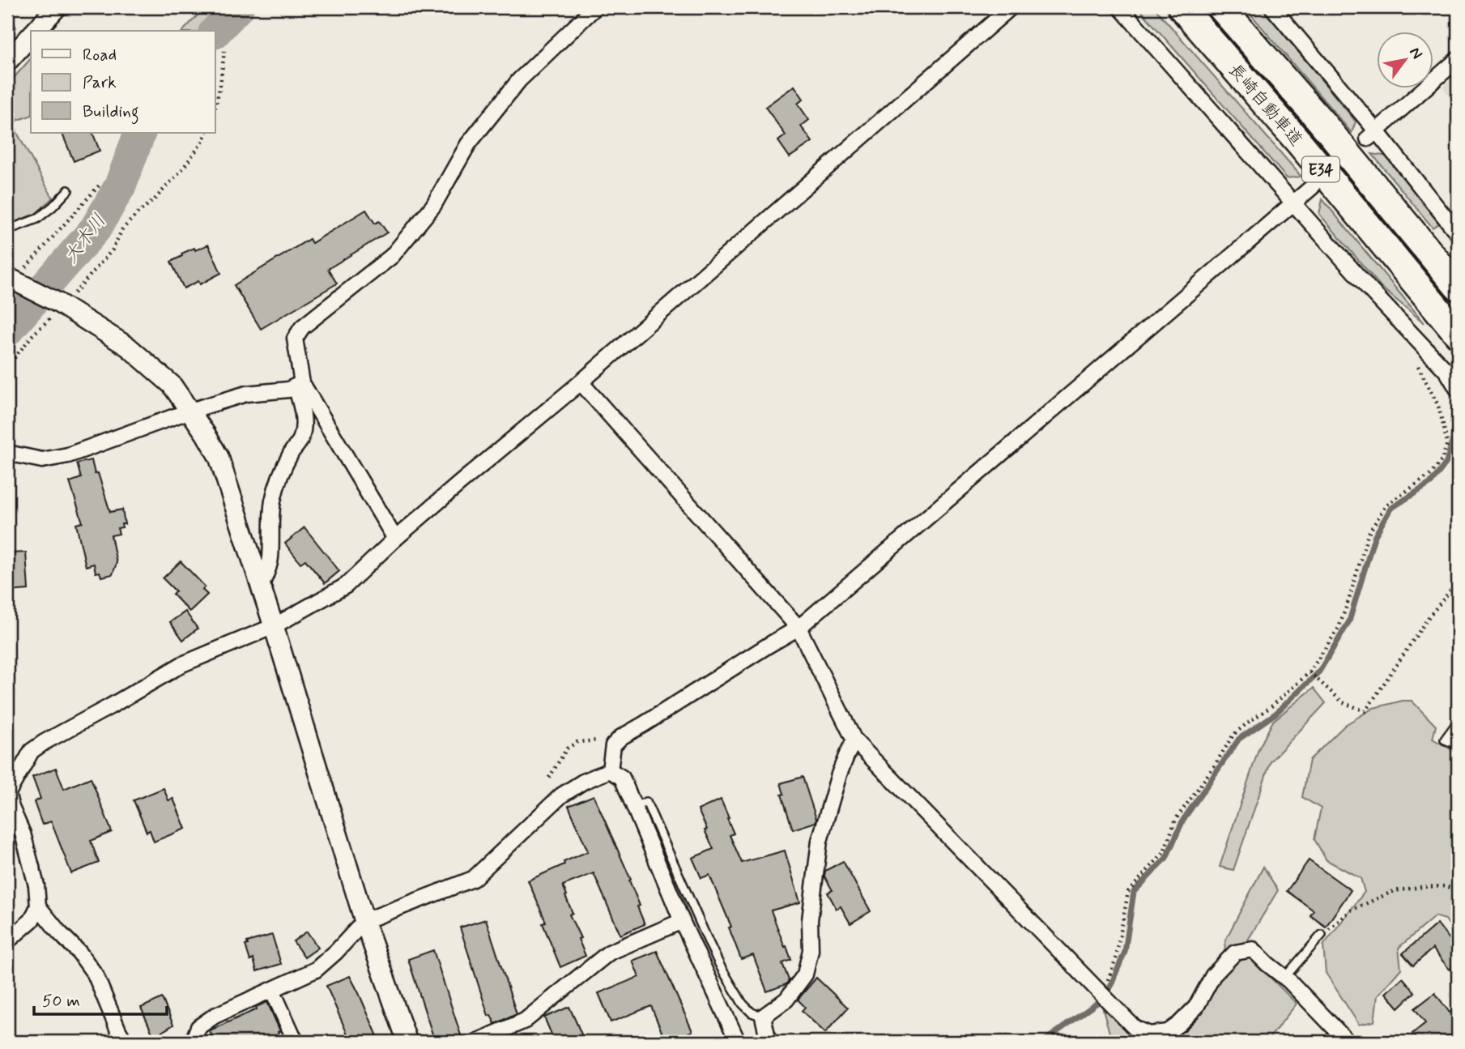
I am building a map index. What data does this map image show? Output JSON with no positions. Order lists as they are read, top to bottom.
{
  "streets": {
    "highway": ["長崎自動車道", "E34"]
  },
  "water": ["大木川"],
  "legend": ["Road", "Park", "Building"],
  "scale_bar": "50 m",
  "north": "top right"
}
